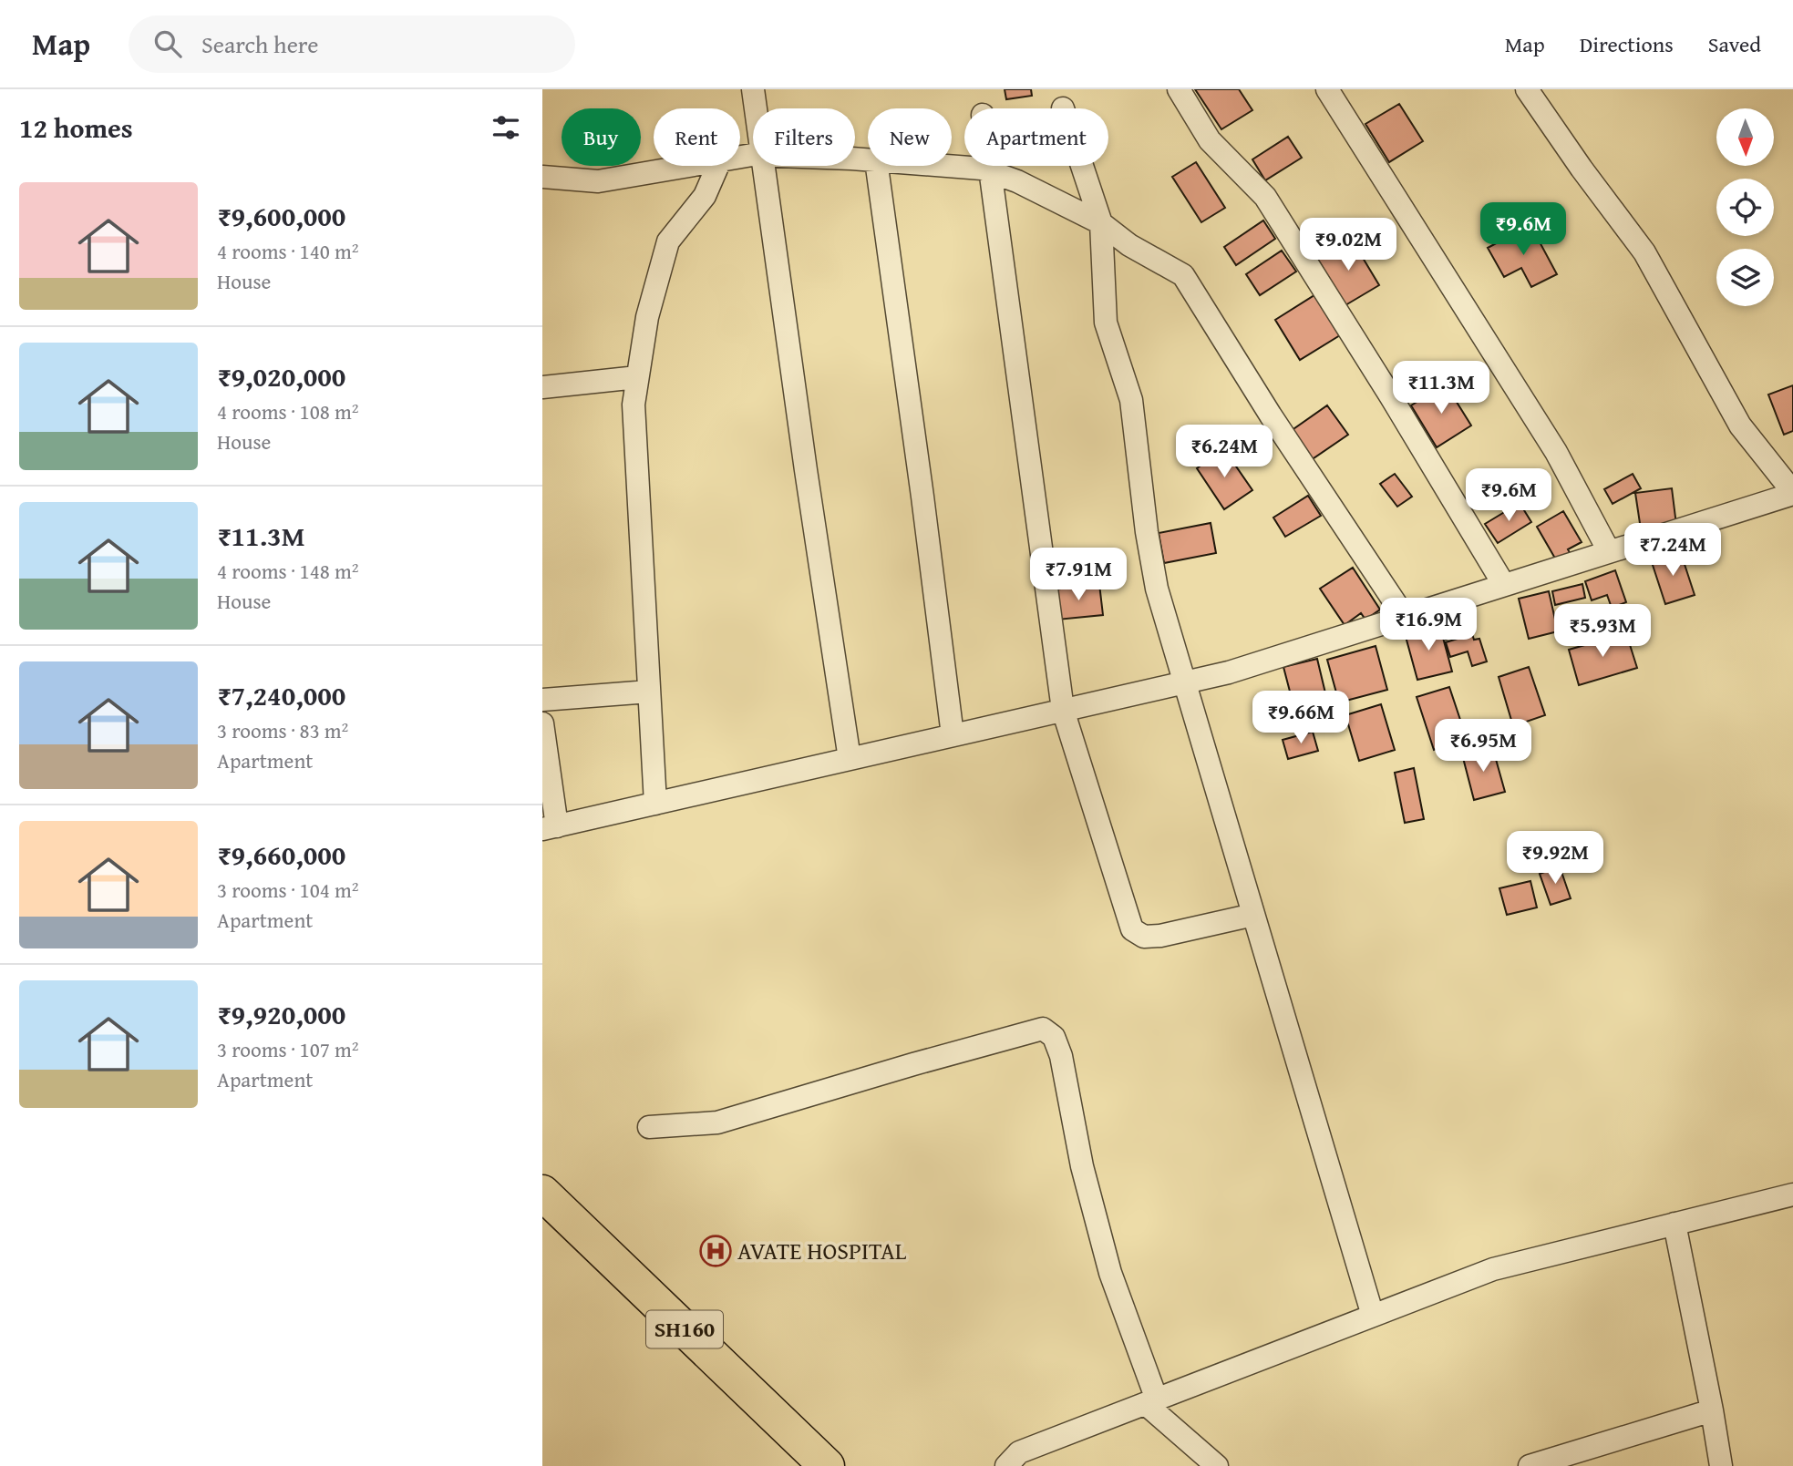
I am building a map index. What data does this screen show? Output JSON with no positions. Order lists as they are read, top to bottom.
{
  "streets": {
    "main road": ["SH160"]
  },
  "places": {
    "hospital": ["AVATE HOSPITAL"]
  },
  "north": "bottom",
  "page": {
    "header": "Map",
    "search": "Search here",
    "nav": ["Map", "Directions", "Saved"],
    "heading": "12 homes",
    "chip": [
      "Buy",
      "Rent",
      "Filters",
      "New",
      "Apartment"
    ],
    "list": [
      {
        "name": "₹9,600,000",
        "note": "4 rooms · 140 m² · House"
      },
      {
        "name": "₹9,020,000",
        "note": "4 rooms · 108 m² · House"
      },
      {
        "name": "₹11.3M",
        "note": "4 rooms · 148 m² · House"
      },
      {
        "name": "₹7,240,000",
        "note": "3 rooms · 83 m² · Apartment"
      },
      {
        "name": "₹9,660,000",
        "note": "3 rooms · 104 m² · Apartment"
      },
      {
        "name": "₹9,920,000",
        "note": "3 rooms · 107 m² · Apartment"
      }
    ],
    "price": [
      "₹9.6M",
      "₹9.02M",
      "₹11.3M",
      "₹6.24M",
      "₹9.6M",
      "₹7.24M",
      "₹7.91M",
      "₹16.9M",
      "₹5.93M",
      "₹9.66M",
      "₹6.95M",
      "₹9.92M"
    ]
  }
}
